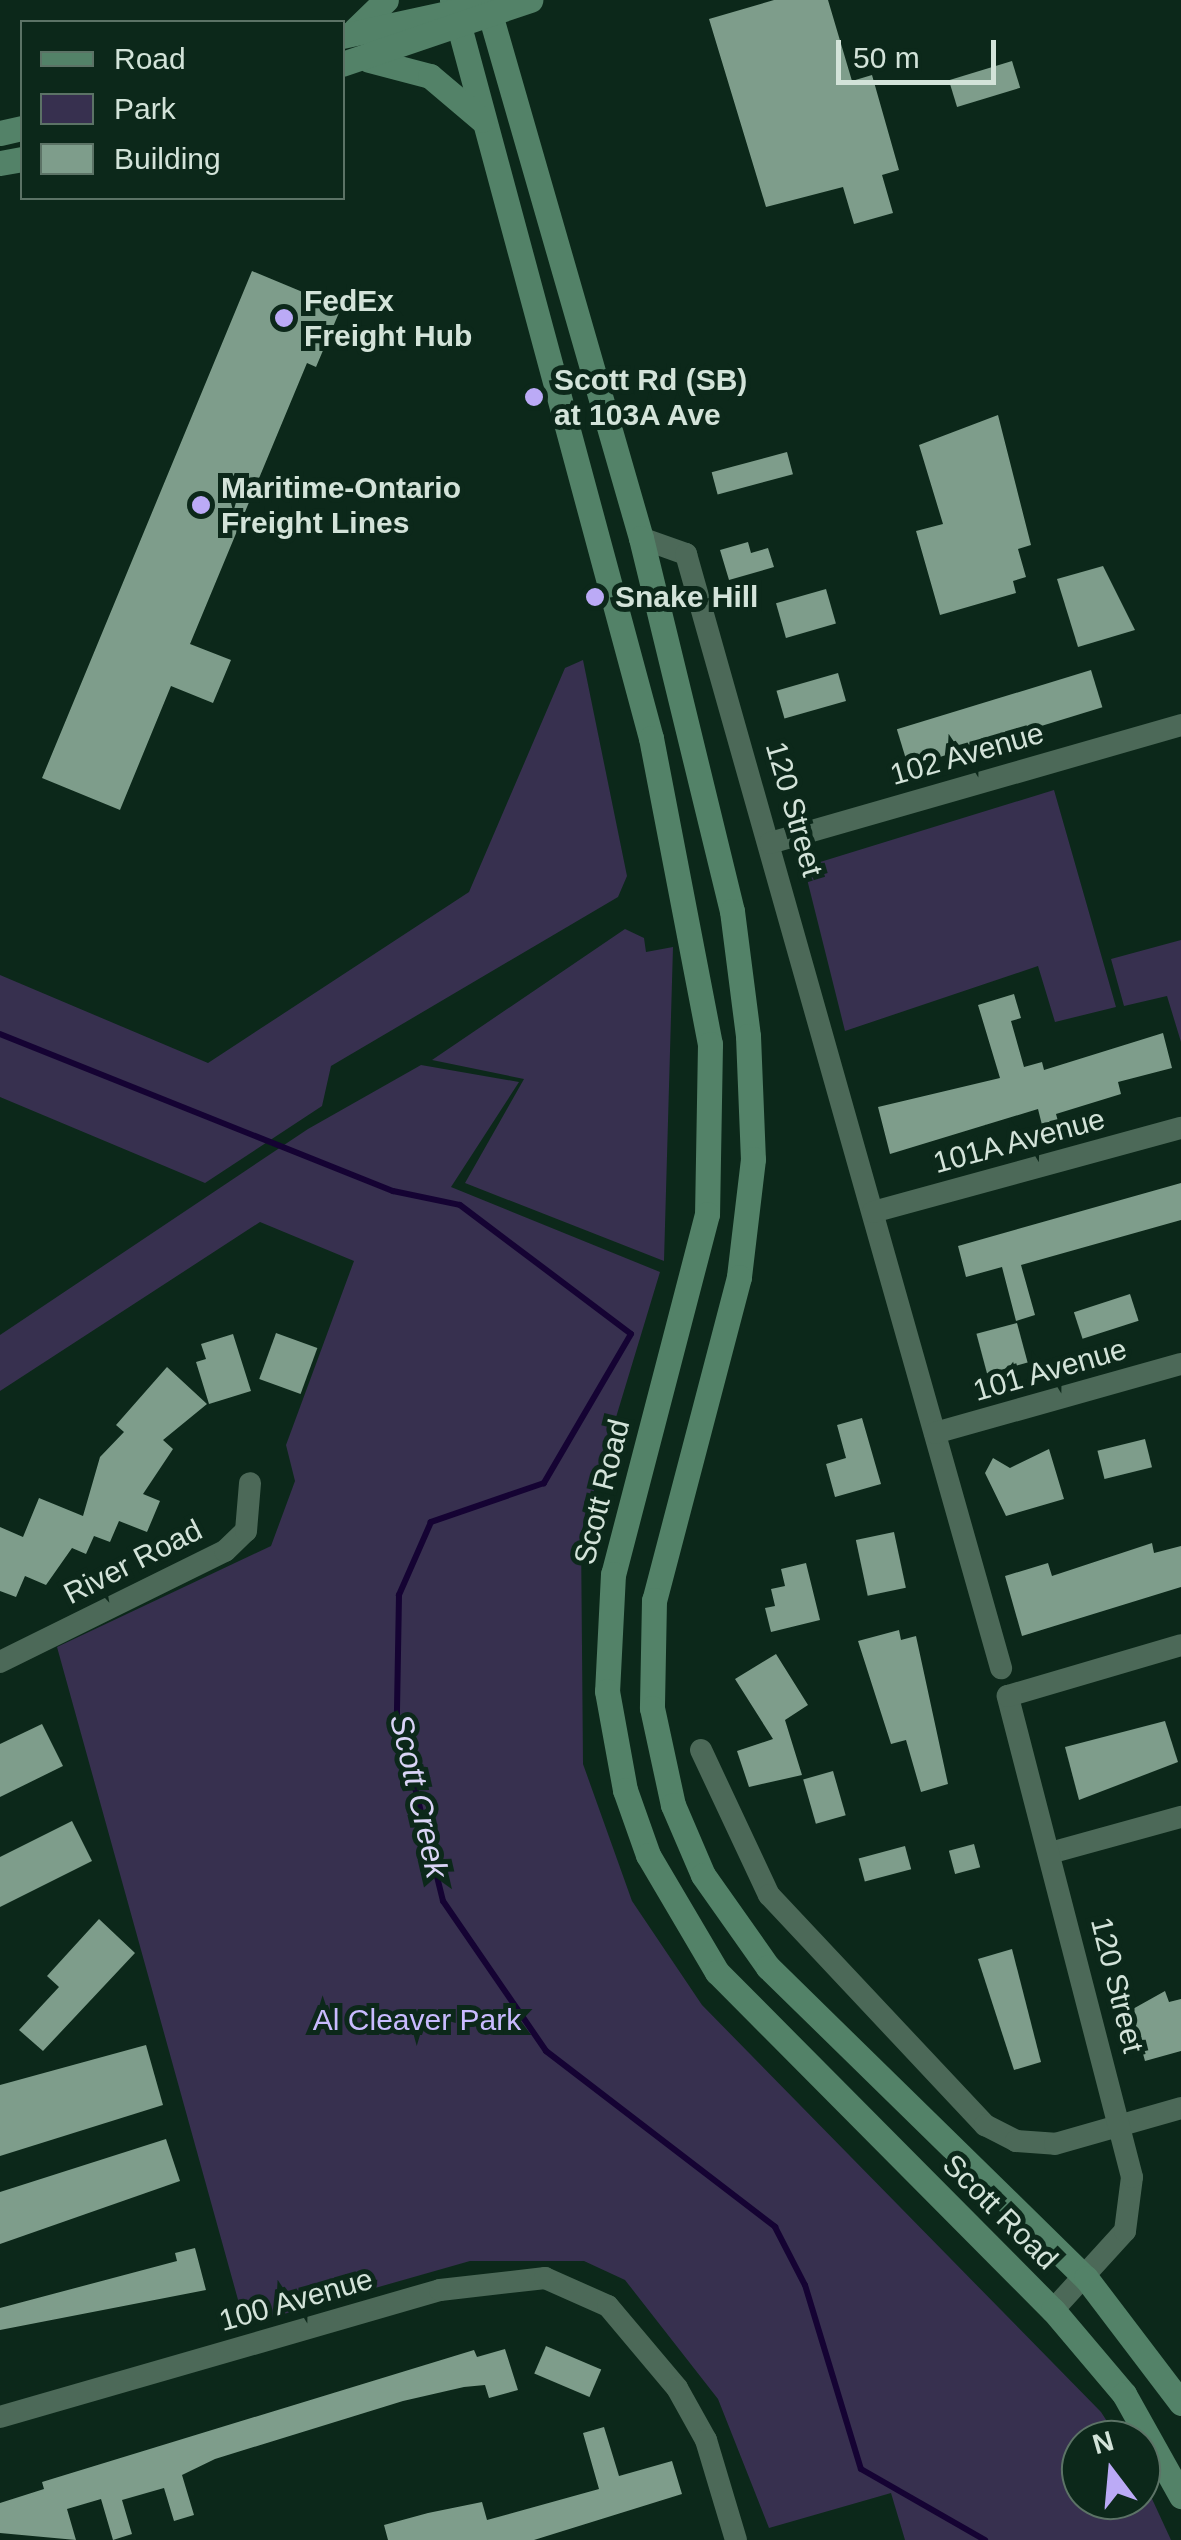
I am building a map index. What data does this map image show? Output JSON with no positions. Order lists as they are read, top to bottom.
{
  "streets": {
    "main road": ["Scott Road"],
    "street": [
      "102 Avenue",
      "120 Street",
      "101A Avenue",
      "101 Avenue",
      "River Road",
      "100 Avenue"
    ]
  },
  "crossings": [
    ["102 Avenue", "120 Street"],
    ["120 Street", "101A Avenue"],
    ["120 Street", "101 Avenue"],
    ["120 Street", "Scott Road"]
  ],
  "water": ["Scott Creek"],
  "parks": ["Al Cleaver Park"],
  "places": [
    "FedEx Freight Hub",
    "Scott Rd (SB) at 103A Ave",
    "Maritime-Ontario Freight Lines",
    "Snake Hill"
  ],
  "legend": ["Road", "Park", "Building"],
  "scale_bar": "50 m",
  "north": "top"
}
